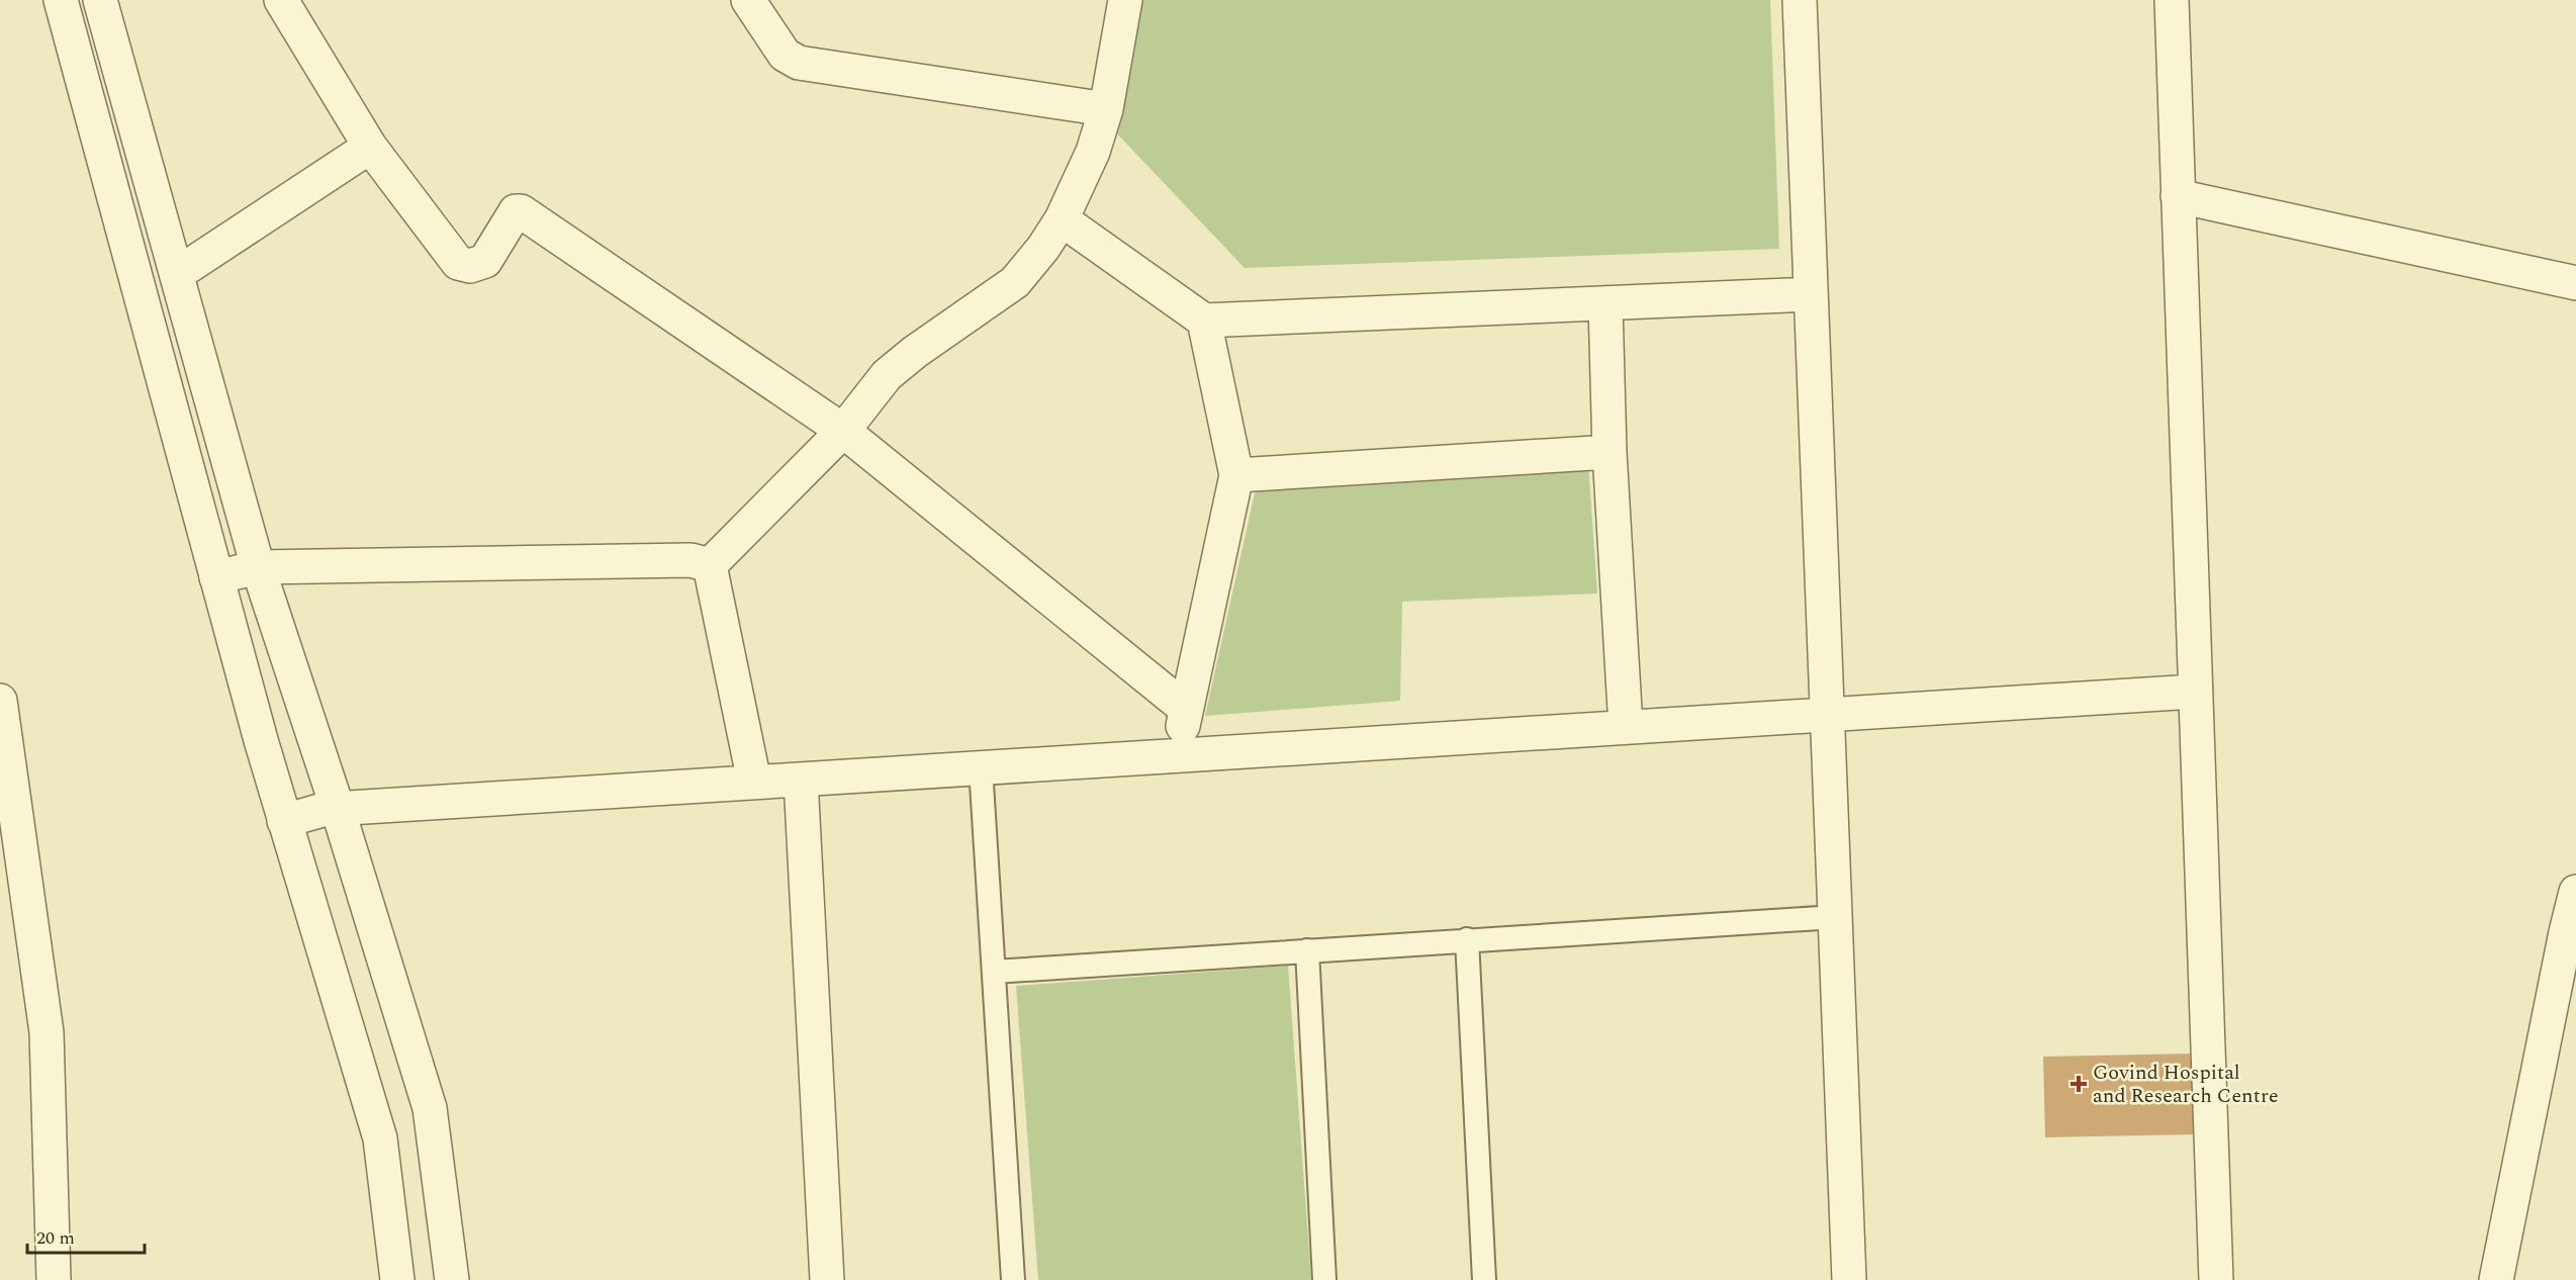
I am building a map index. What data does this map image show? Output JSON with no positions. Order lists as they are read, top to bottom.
{
  "places": {
    "health": ["Govind Hospital and Research Centre"]
  },
  "scale_bar": "20 m"
}
